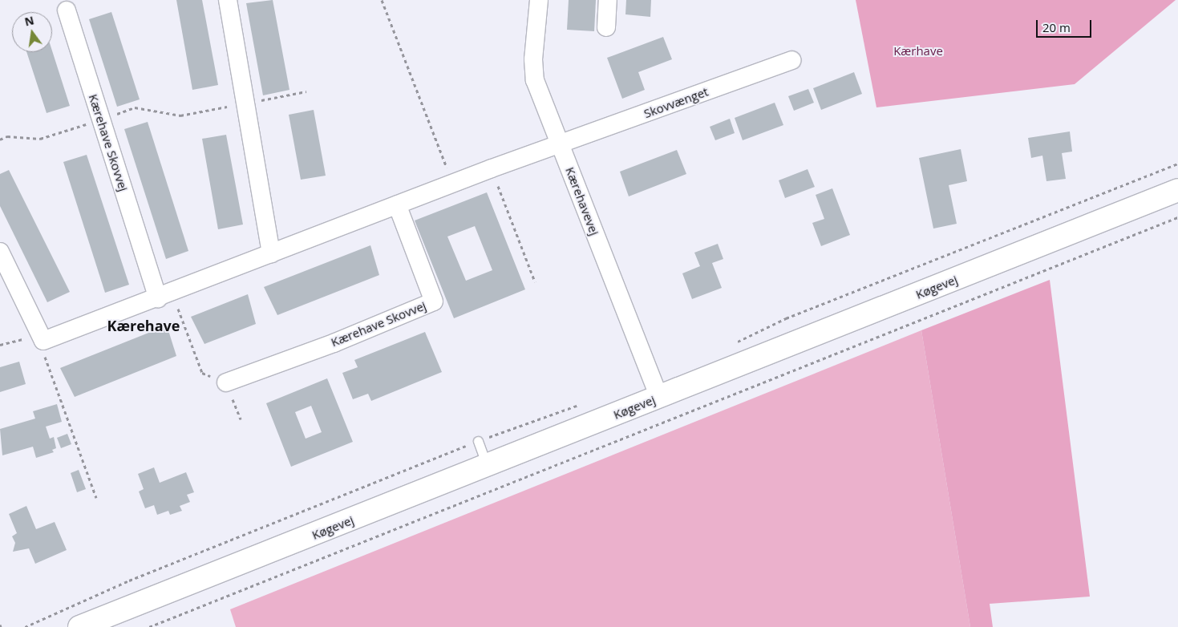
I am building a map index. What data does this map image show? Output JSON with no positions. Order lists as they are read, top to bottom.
{
  "streets": {
    "main road": ["Køgevej"],
    "street": ["Skovvænget", "Kærehave Skovvej", "Kærehavevej"]
  },
  "crossings": [
    ["Skovvænget", "Kærehavevej"],
    ["Kærehavevej", "Køgevej"]
  ],
  "districts": ["Kærehave"],
  "parks": ["Kærhave"],
  "scale_bar": "20 m",
  "north": "top"
}
